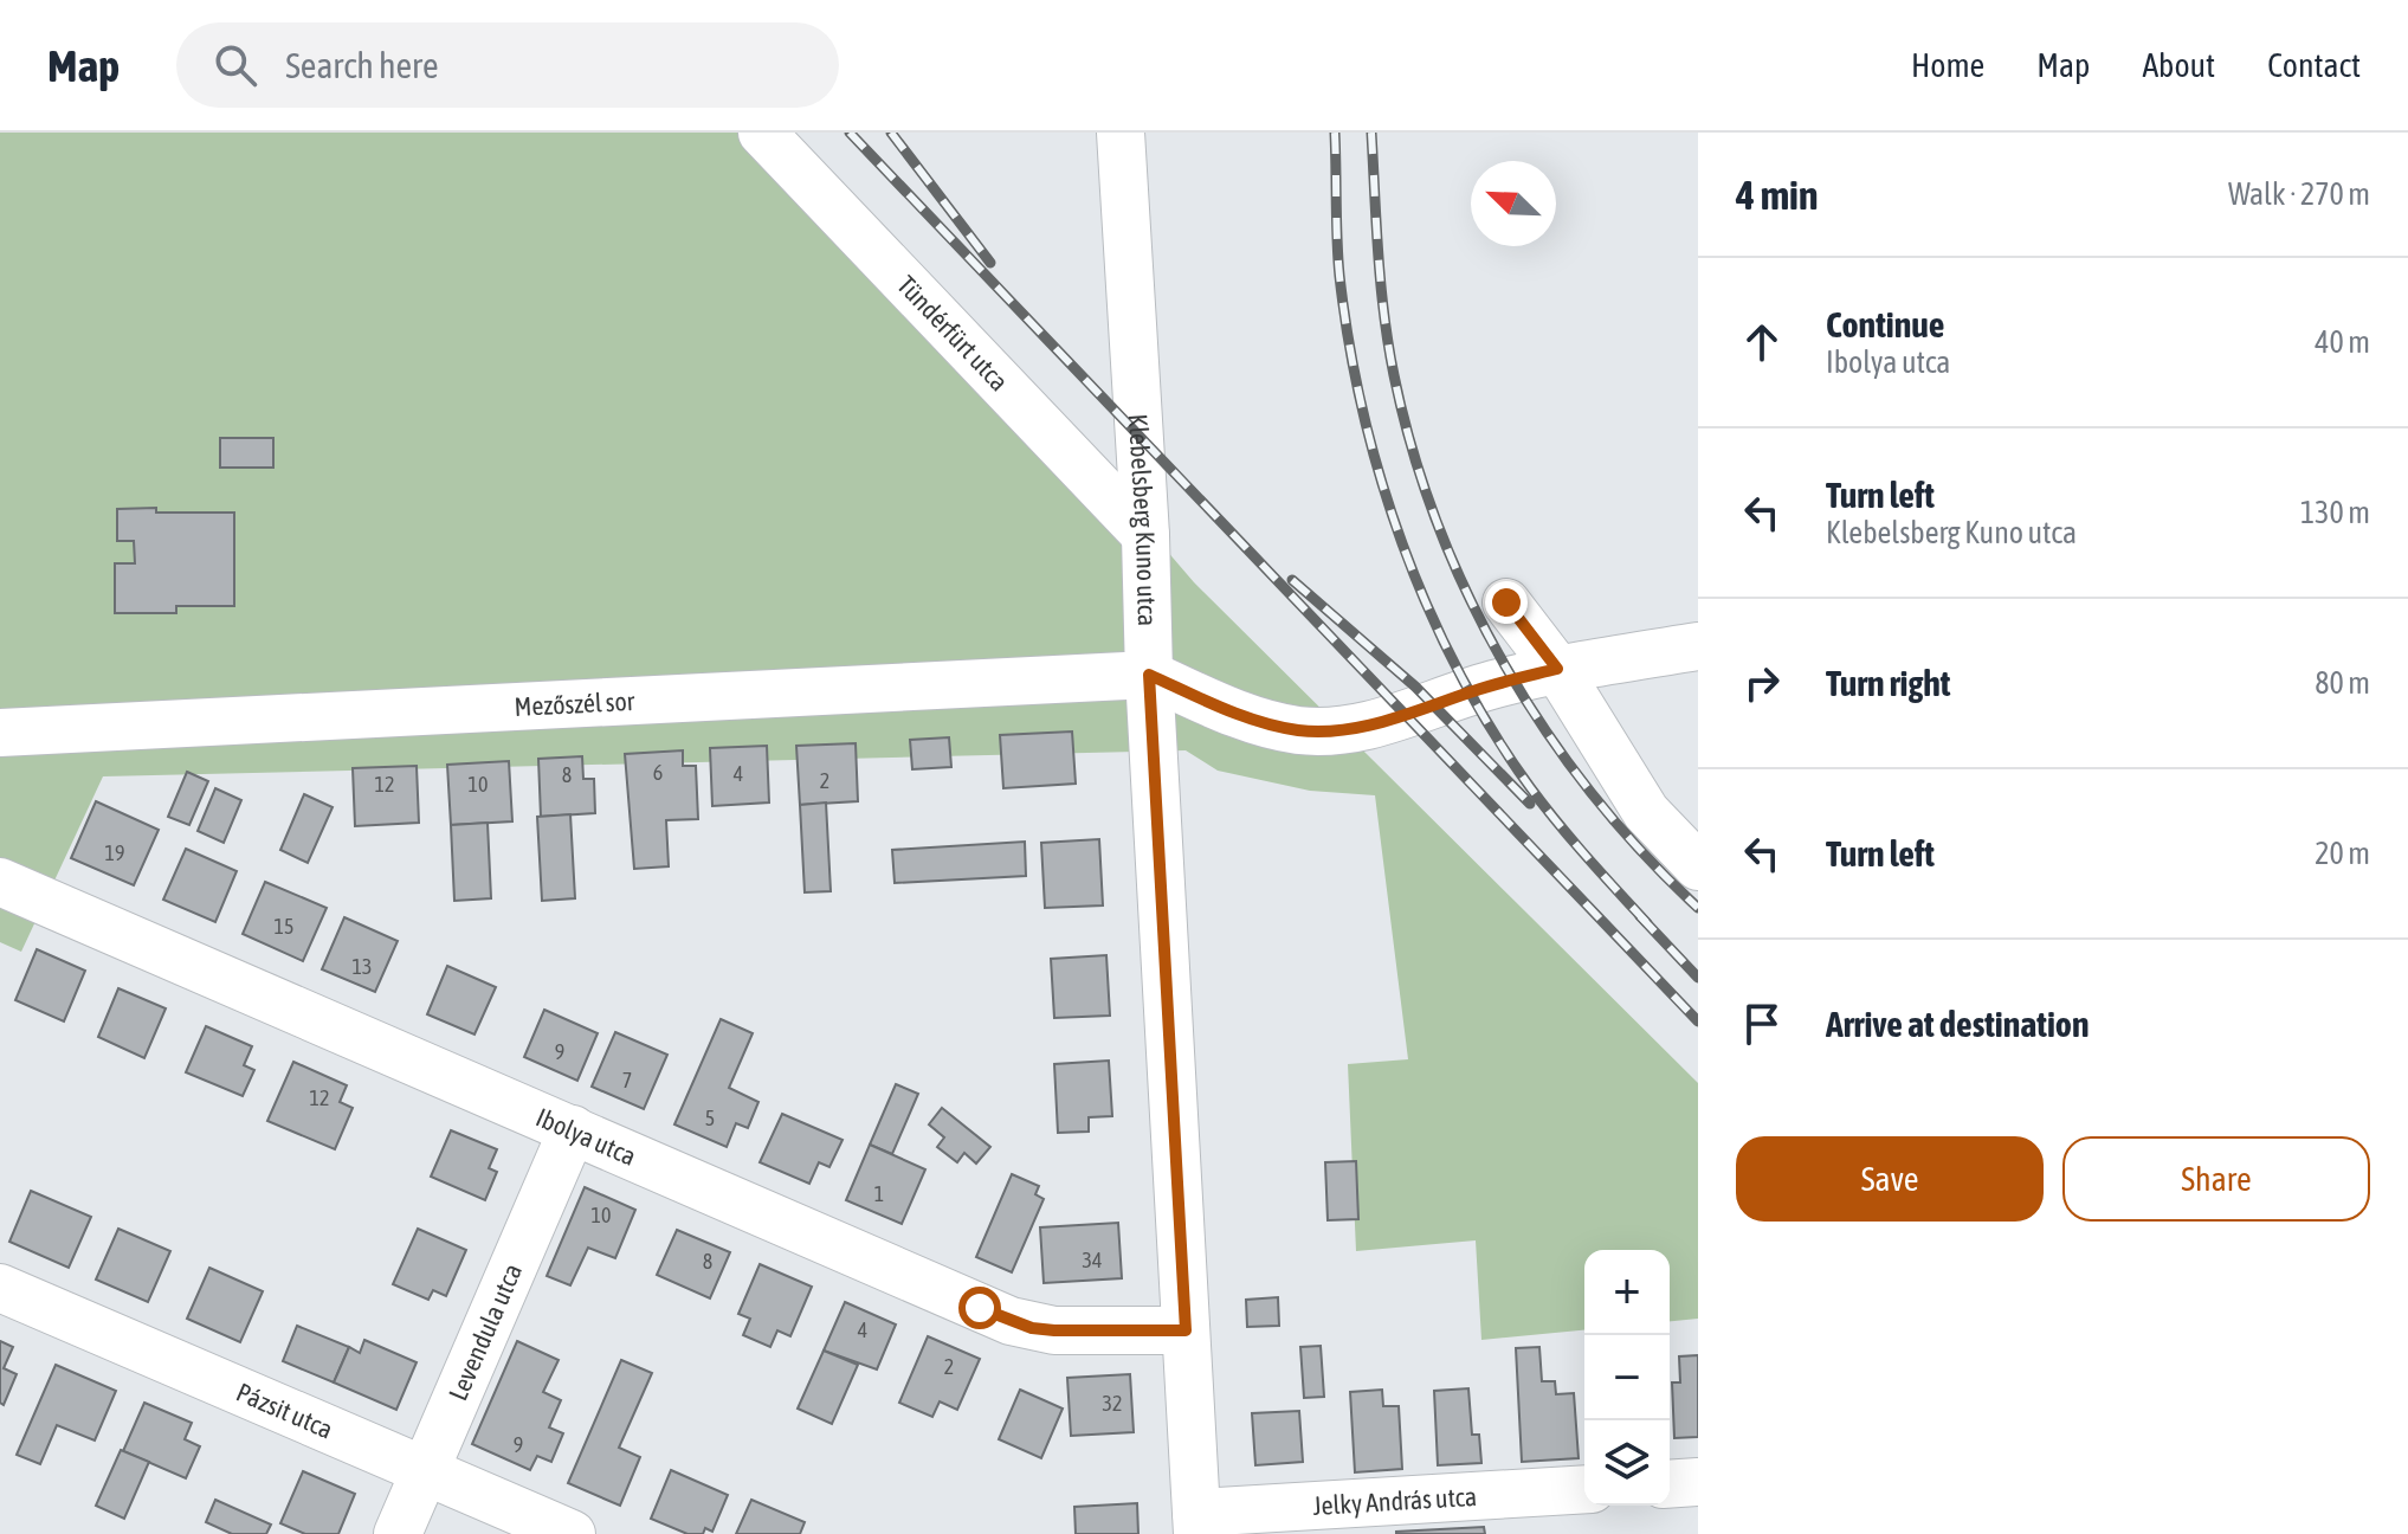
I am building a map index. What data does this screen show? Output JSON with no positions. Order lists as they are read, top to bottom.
{
  "streets": {
    "street": [
      "Tündérfürt utca",
      "Klebelsberg Kuno utca",
      "Mezőszél sor",
      "Ibolya utca",
      "Levendula utca",
      "Pázsit utca",
      "Jelky András utca"
    ]
  },
  "crossings": [
    ["Tündérfürt utca", "Klebelsberg Kuno utca"],
    ["Klebelsberg Kuno utca", "Mezőszél sor"],
    ["Klebelsberg Kuno utca", "Ibolya utca"],
    ["Klebelsberg Kuno utca", "Jelky András utca"],
    ["Ibolya utca", "Levendula utca"],
    ["Levendula utca", "Pázsit utca"]
  ],
  "house_numbers": [
    "6",
    "4",
    "8",
    "2",
    "12",
    "10",
    "19",
    "15",
    "13",
    "9",
    "7",
    "12",
    "5",
    "1",
    "10",
    "34",
    "8",
    "4",
    "2",
    "32",
    "9"
  ],
  "north": "top left",
  "page": {
    "header": "Map",
    "search": "Search here",
    "nav": [
      "Home",
      "Map",
      "About",
      "Contact"
    ],
    "heading": ["4 min", "Walk · 270 m"],
    "list": [
      ["Continue", "Ibolya utca", "40 m"],
      ["Turn left", "Klebelsberg Kuno utca", "130 m"],
      ["Turn right", "80 m"],
      ["Turn left", "20 m"],
      "Arrive at destination"
    ],
    "buttons": ["Save", "Share"],
    "map_buttons": ["+", "−"]
  }
}
